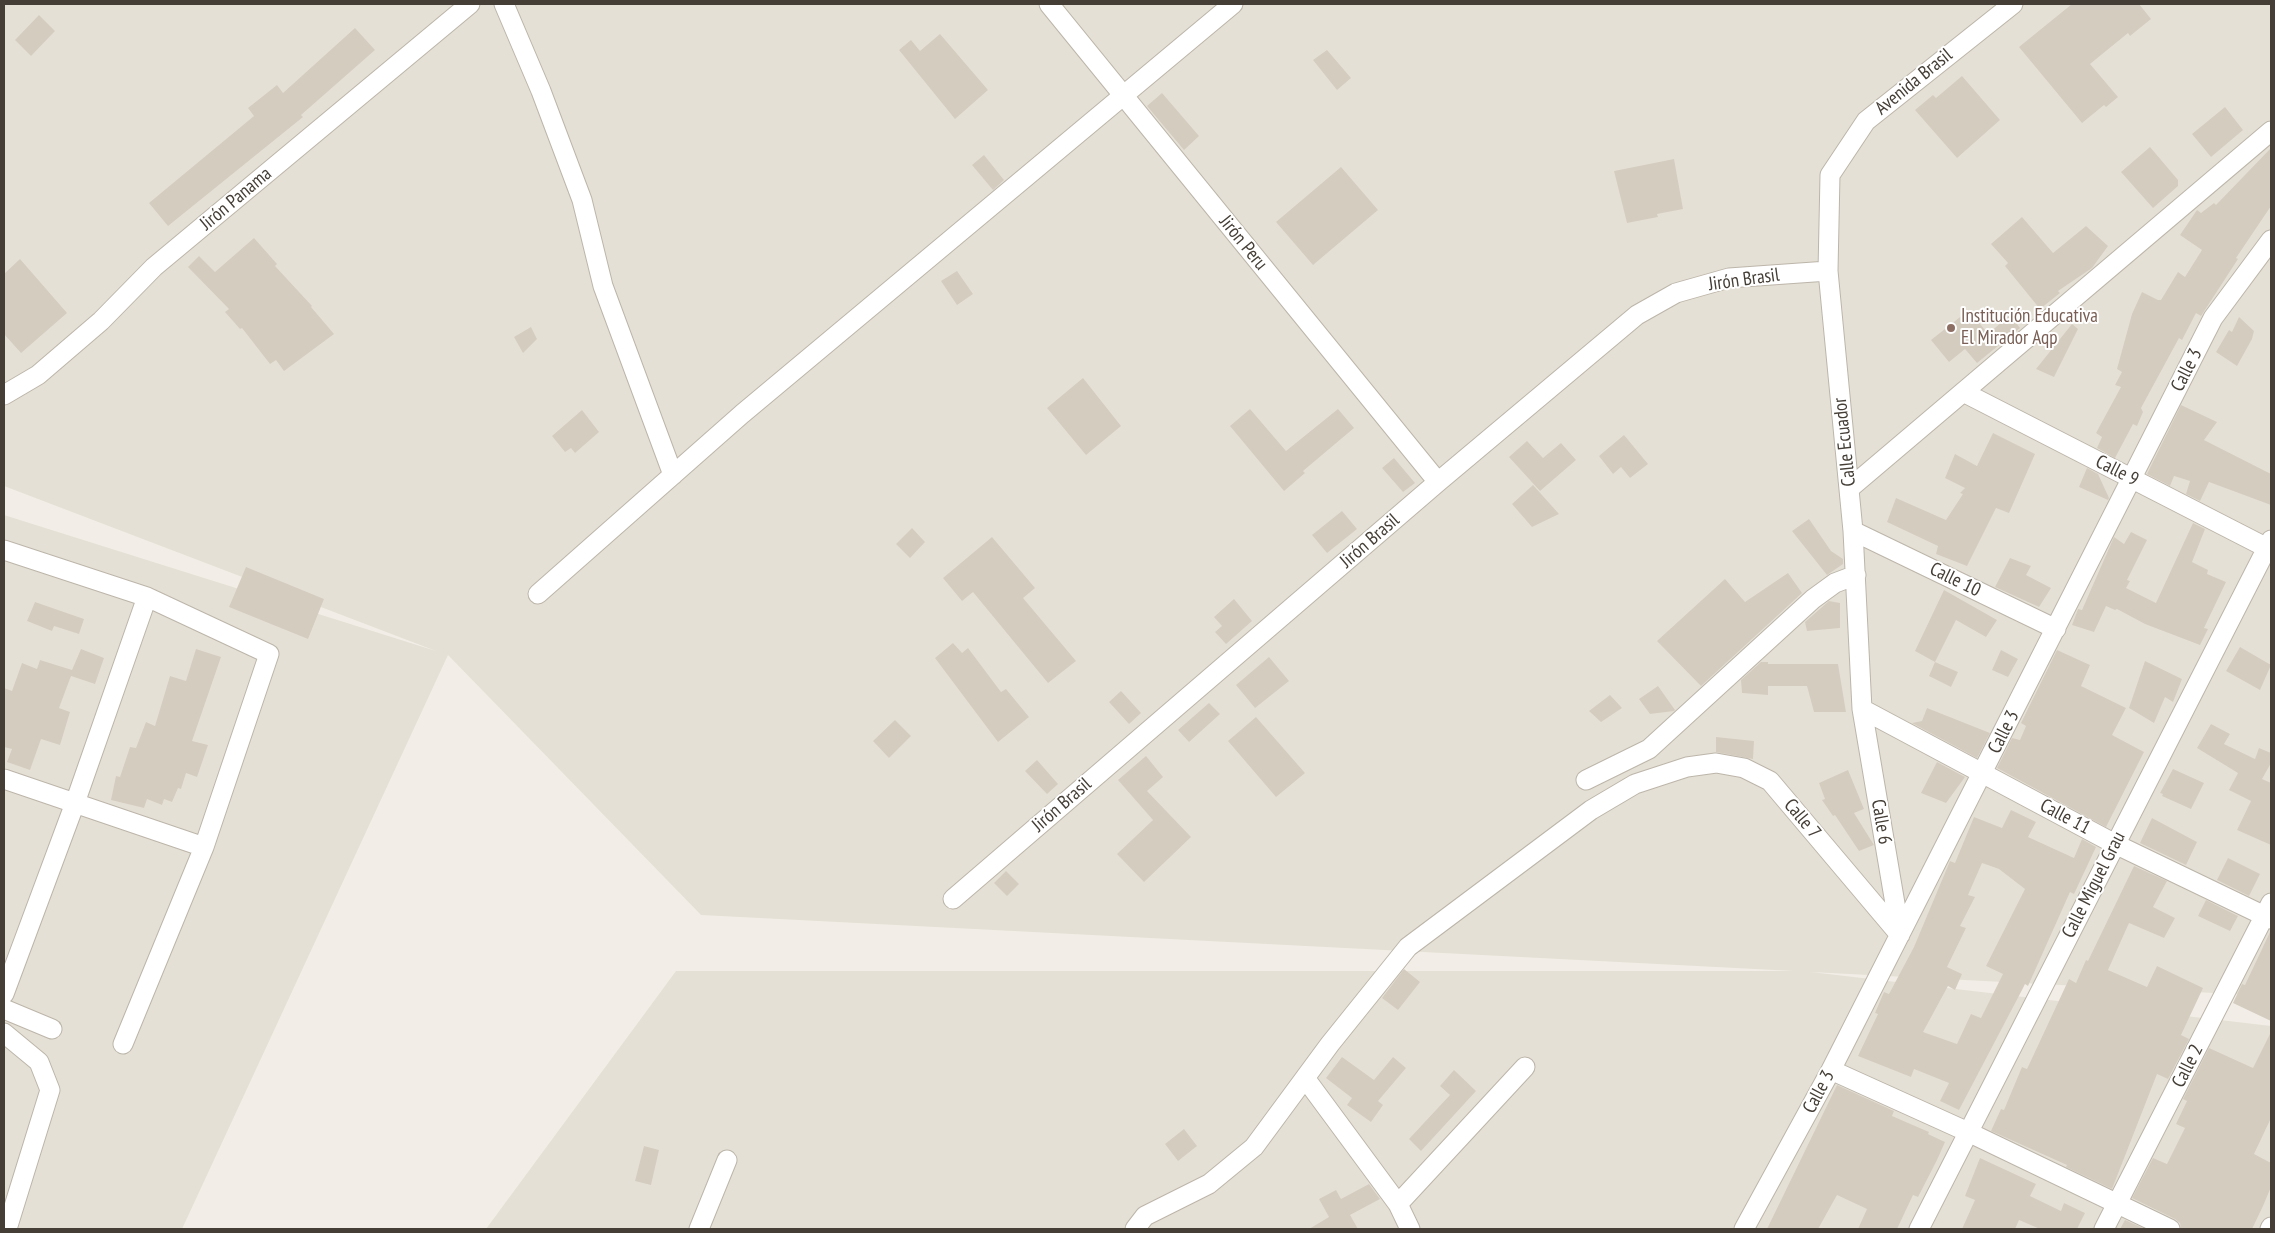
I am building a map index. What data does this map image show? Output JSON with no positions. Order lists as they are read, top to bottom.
{
  "streets": {
    "street": [
      "Avenida Brasil",
      "Jirón Panama",
      "Jirón Peru",
      "Jirón Brasil",
      "Calle 3",
      "Calle Ecuador",
      "Calle 9",
      "Calle 10",
      "Calle 11",
      "Calle 7",
      "Calle 6",
      "Calle Miguel Grau",
      "Calle 2"
    ]
  },
  "crossings": [
    ["Avenida Brasil", "Calle Ecuador"],
    ["Jirón Peru", "Jirón Brasil"],
    ["Jirón Brasil", "Calle Ecuador"],
    ["Calle 3", "Calle 9"],
    ["Calle 3", "Calle 10"],
    ["Calle 3", "Calle 11"],
    ["Calle 3", "Calle 7"],
    ["Calle 3", "Calle 6"],
    ["Calle Ecuador", "Calle 10"],
    ["Calle Ecuador", "Calle 11"],
    ["Calle Ecuador", "Calle 6"],
    ["Calle 9", "Calle Miguel Grau"],
    ["Calle 11", "Calle 6"],
    ["Calle 11", "Calle Miguel Grau"],
    ["Calle 11", "Calle 2"],
    ["Calle 7", "Calle 6"]
  ],
  "places": ["Institución Educativa El Mirador Aqp"]
}
